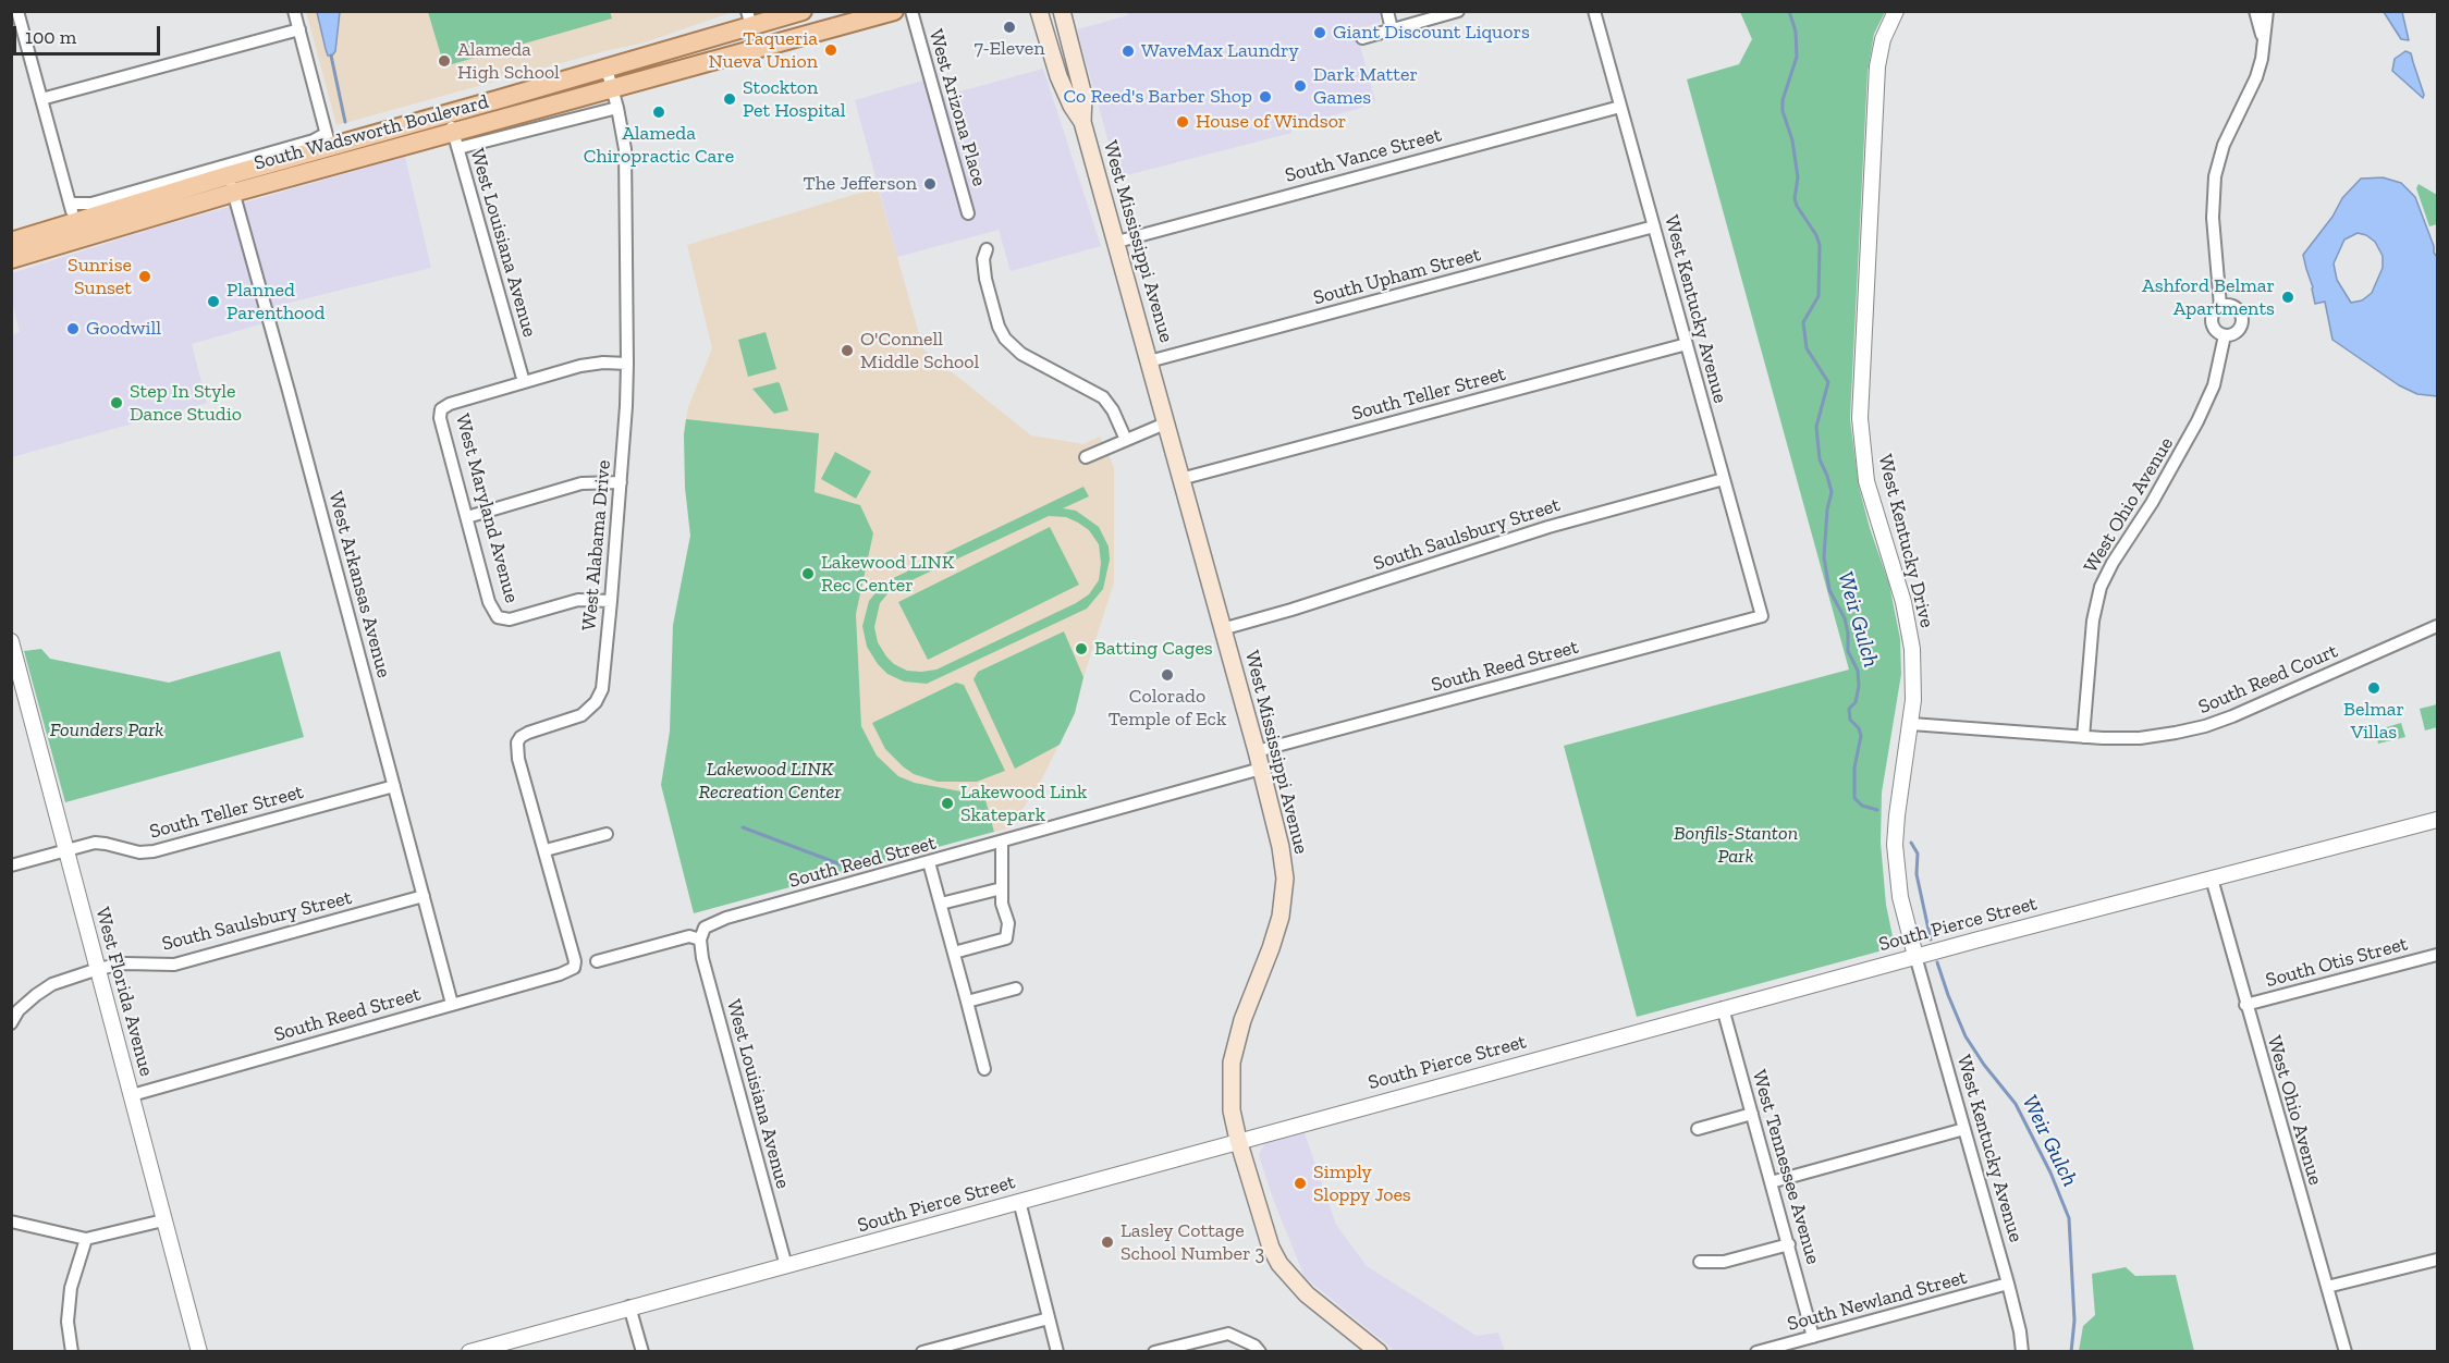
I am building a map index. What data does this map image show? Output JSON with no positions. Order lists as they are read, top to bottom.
{
  "streets": {
    "main road": ["South Wadsworth Boulevard", "West Mississippi Avenue"],
    "street": [
      "West Arizona Place",
      "South Vance Street",
      "West Louisiana Avenue",
      "South Upham Street",
      "West Kentucky Avenue",
      "South Teller Street",
      "West Ohio Avenue",
      "West Maryland Avenue",
      "South Saulsbury Street",
      "West Kentucky Drive",
      "West Alabama Drive",
      "West Arkansas Avenue",
      "South Reed Street",
      "South Reed Court",
      "South Pierce Street",
      "South Otis Street",
      "West Florida Avenue",
      "West Tennessee Avenue",
      "South Newland Street"
    ]
  },
  "crossings": [
    ["South Wadsworth Boulevard", "West Louisiana Avenue"],
    ["South Wadsworth Boulevard", "West Alabama Drive"],
    ["South Wadsworth Boulevard", "West Arkansas Avenue"],
    ["South Vance Street", "West Mississippi Avenue"],
    ["South Vance Street", "West Kentucky Avenue"],
    ["West Mississippi Avenue", "South Upham Street"],
    ["West Mississippi Avenue", "South Teller Street"],
    ["West Mississippi Avenue", "South Saulsbury Street"],
    ["West Mississippi Avenue", "South Reed Street"],
    ["West Mississippi Avenue", "South Pierce Street"],
    ["West Louisiana Avenue", "West Maryland Avenue"],
    ["West Louisiana Avenue", "South Reed Street"],
    ["West Louisiana Avenue", "South Pierce Street"],
    ["South Upham Street", "West Kentucky Avenue"],
    ["West Kentucky Avenue", "South Teller Street"],
    ["West Kentucky Avenue", "South Saulsbury Street"],
    ["West Kentucky Avenue", "West Kentucky Drive"],
    ["West Kentucky Avenue", "South Reed Street"],
    ["West Kentucky Avenue", "South Pierce Street"],
    ["West Kentucky Avenue", "South Newland Street"],
    ["South Teller Street", "West Arkansas Avenue"],
    ["South Teller Street", "West Florida Avenue"],
    ["West Ohio Avenue", "South Reed Court"],
    ["West Ohio Avenue", "South Pierce Street"],
    ["West Ohio Avenue", "South Otis Street"],
    ["West Maryland Avenue", "West Alabama Drive"],
    ["South Saulsbury Street", "West Arkansas Avenue"],
    ["South Saulsbury Street", "West Florida Avenue"],
    ["West Kentucky Drive", "South Reed Court"],
    ["West Kentucky Drive", "South Pierce Street"],
    ["West Alabama Drive", "South Reed Street"],
    ["West Arkansas Avenue", "South Reed Street"],
    ["South Reed Street", "West Florida Avenue"],
    ["South Pierce Street", "West Tennessee Avenue"],
    ["West Tennessee Avenue", "South Newland Street"]
  ],
  "water": ["Weir Gulch"],
  "parks": ["Founders Park", "Lakewood LINK Recreation Center", "Bonfils-Stanton Park"],
  "places": [
    "7-Eleven",
    "Giant Discount Liquors",
    "Taqueria Nueva Union",
    "WaveMax Laundry",
    "Alameda High School",
    "Dark Matter Games",
    "Co Reed's Barber Shop",
    "Stockton Pet Hospital",
    "Alameda Chiropractic Care",
    "House of Windsor",
    "The Jefferson",
    "Sunrise Sunset",
    "Ashford Belmar Apartments",
    "Planned Parenthood",
    "Goodwill",
    "O'Connell Middle School",
    "Step In Style Dance Studio",
    "Lakewood LINK Rec Center",
    "Batting Cages",
    "Colorado Temple of Eck",
    "Belmar Villas",
    "Lakewood Link Skatepark",
    "Simply Sloppy Joes",
    "Lasley Cottage School Number 3"
  ],
  "scale_bar": "100 m"
}
